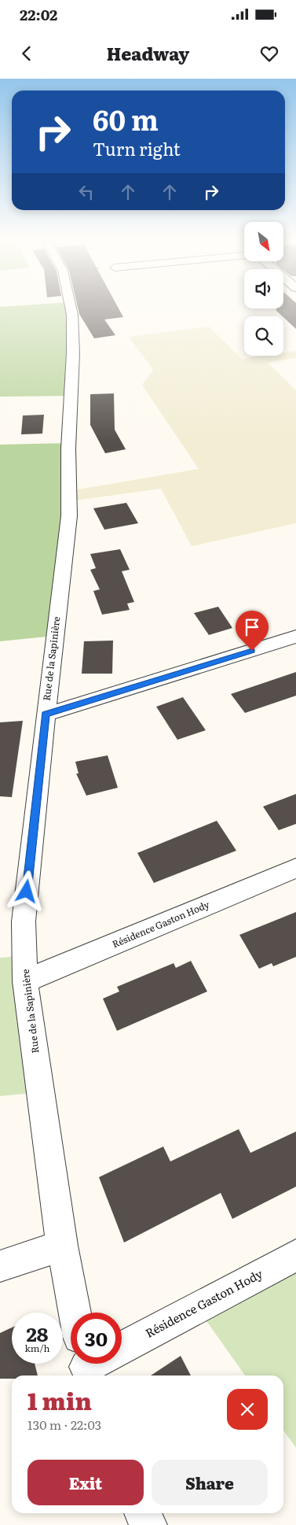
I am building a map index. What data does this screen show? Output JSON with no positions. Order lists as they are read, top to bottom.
{
  "streets": {
    "street": ["Rue de la Sapinière", "Résidence Gaston Hody"]
  },
  "crossings": [
    ["Rue de la Sapinière", "Résidence Gaston Hody"]
  ],
  "north": "bottom right",
  "page": {
    "status": "22:02",
    "header": "Headway",
    "turn": ["60 m", "Turn right"],
    "speed": "28 km/h",
    "limit": "30",
    "heading": ["1 min", "130 m · 22:03"],
    "buttons": ["Exit", "Share"]
  }
}
